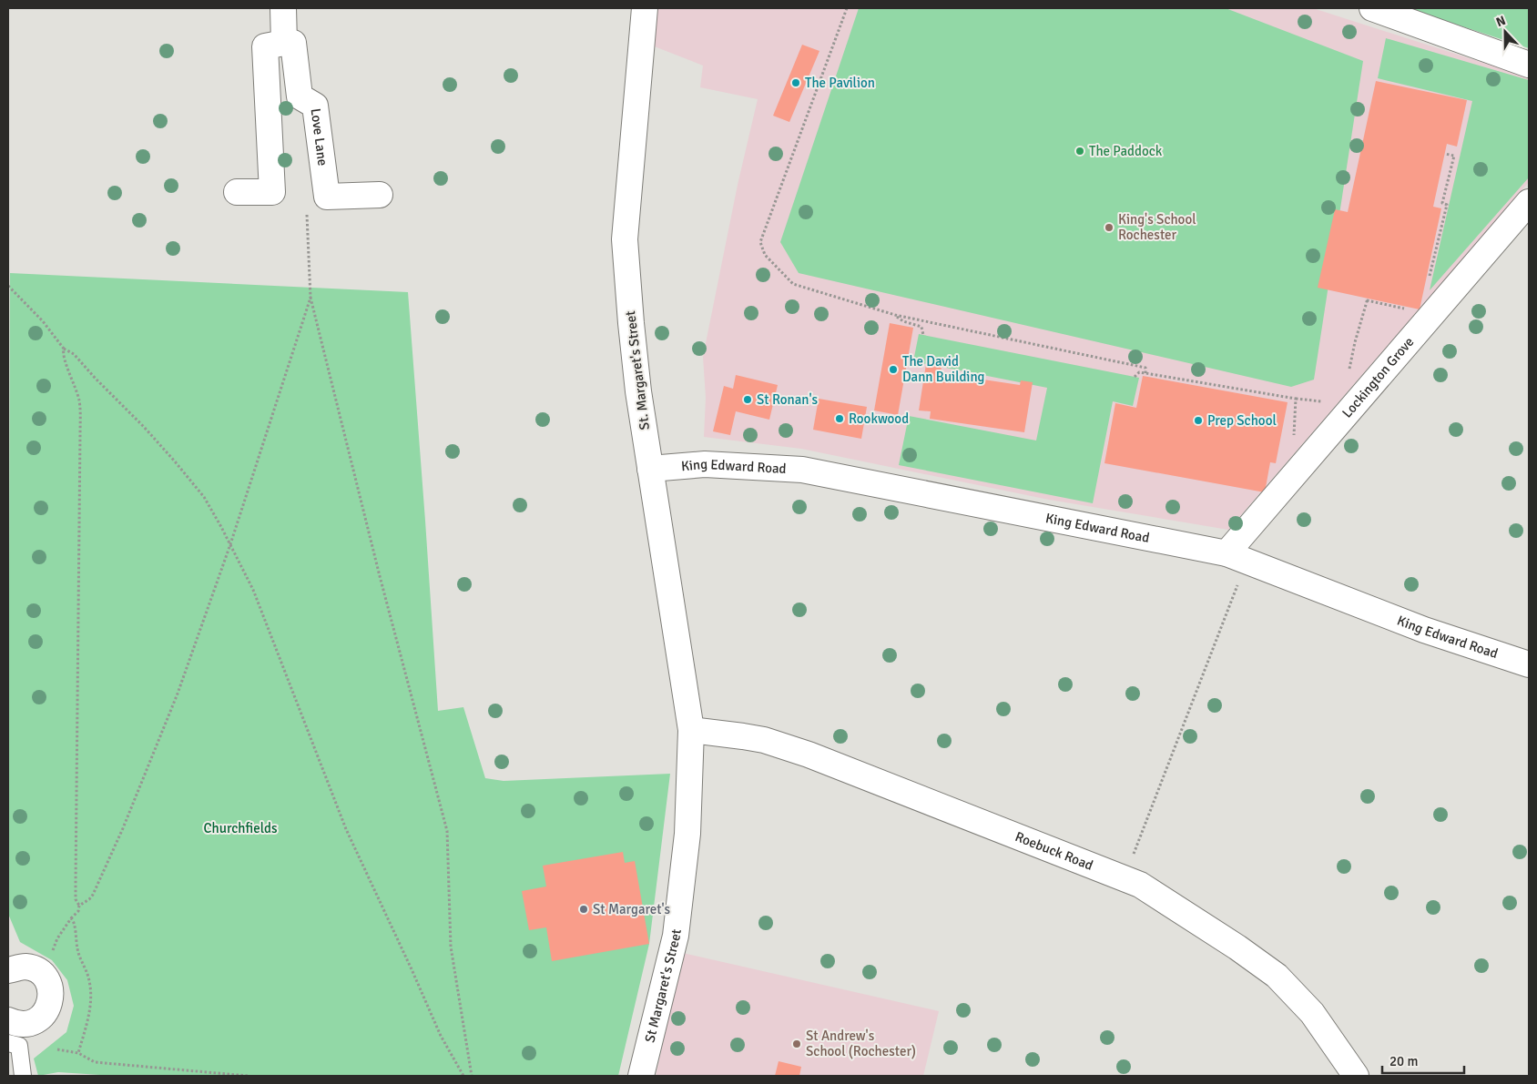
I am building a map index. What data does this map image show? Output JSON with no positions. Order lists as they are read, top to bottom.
{
  "streets": {
    "street": [
      "Love Lane",
      "St. Margaret's Street",
      "Lockington Grove",
      "King Edward Road",
      "Roebuck Road",
      "St Margaret's Street"
    ]
  },
  "crossings": [
    ["St. Margaret's Street", "King Edward Road"],
    ["St. Margaret's Street", "Roebuck Road"],
    ["St. Margaret's Street", "St Margaret's Street"],
    ["Lockington Grove", "King Edward Road"],
    ["Roebuck Road", "St Margaret's Street"]
  ],
  "parks": ["Churchfields"],
  "places": [
    "The Pavilion",
    "The Paddock",
    "King's School Rochester",
    "The David Dann Building",
    "St Ronan's",
    "Rookwood",
    "Prep School",
    "St Margaret's",
    "St Andrew's School (Rochester)"
  ],
  "scale_bar": "20 m",
  "north": "top"
}
